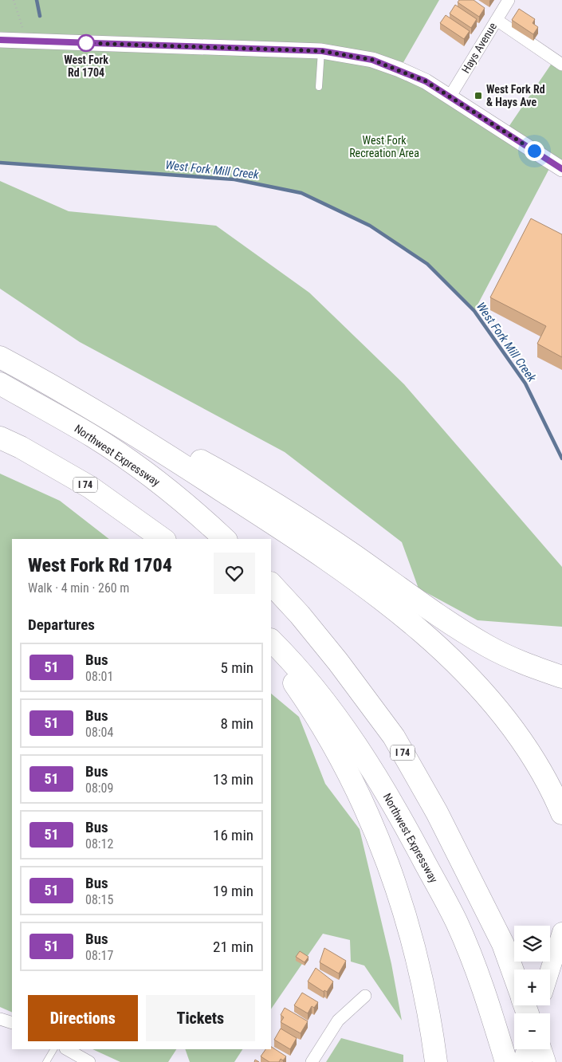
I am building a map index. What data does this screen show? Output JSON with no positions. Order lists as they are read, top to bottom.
{
  "streets": {
    "highway": ["Northwest Expressway", "I 74"],
    "street": ["Hays Avenue"]
  },
  "water": ["West Fork Mill Creek"],
  "parks": ["West Fork Recreation Area"],
  "places": {
    "other": ["West Fork Rd 1704"],
    "transit": ["West Fork Rd & Hays Ave"]
  },
  "lines": ["bus line 51"],
  "page": {
    "heading": [
      ["West Fork Rd 1704", "Walk · 4 min · 260 m"],
      "Departures"
    ],
    "list": [
      {
        "mark": "51",
        "name": "Bus",
        "note": "08:01",
        "value": "5 min"
      },
      {
        "mark": "51",
        "name": "Bus",
        "note": "08:04",
        "value": "8 min"
      },
      {
        "mark": "51",
        "name": "Bus",
        "note": "08:09",
        "value": "13 min"
      },
      {
        "mark": "51",
        "name": "Bus",
        "note": "08:12",
        "value": "16 min"
      },
      {
        "mark": "51",
        "name": "Bus",
        "note": "08:15",
        "value": "19 min"
      },
      {
        "mark": "51",
        "name": "Bus",
        "note": "08:17",
        "value": "21 min"
      }
    ],
    "map_buttons": ["+", "−"],
    "buttons": ["Directions", "Tickets"]
  }
}
